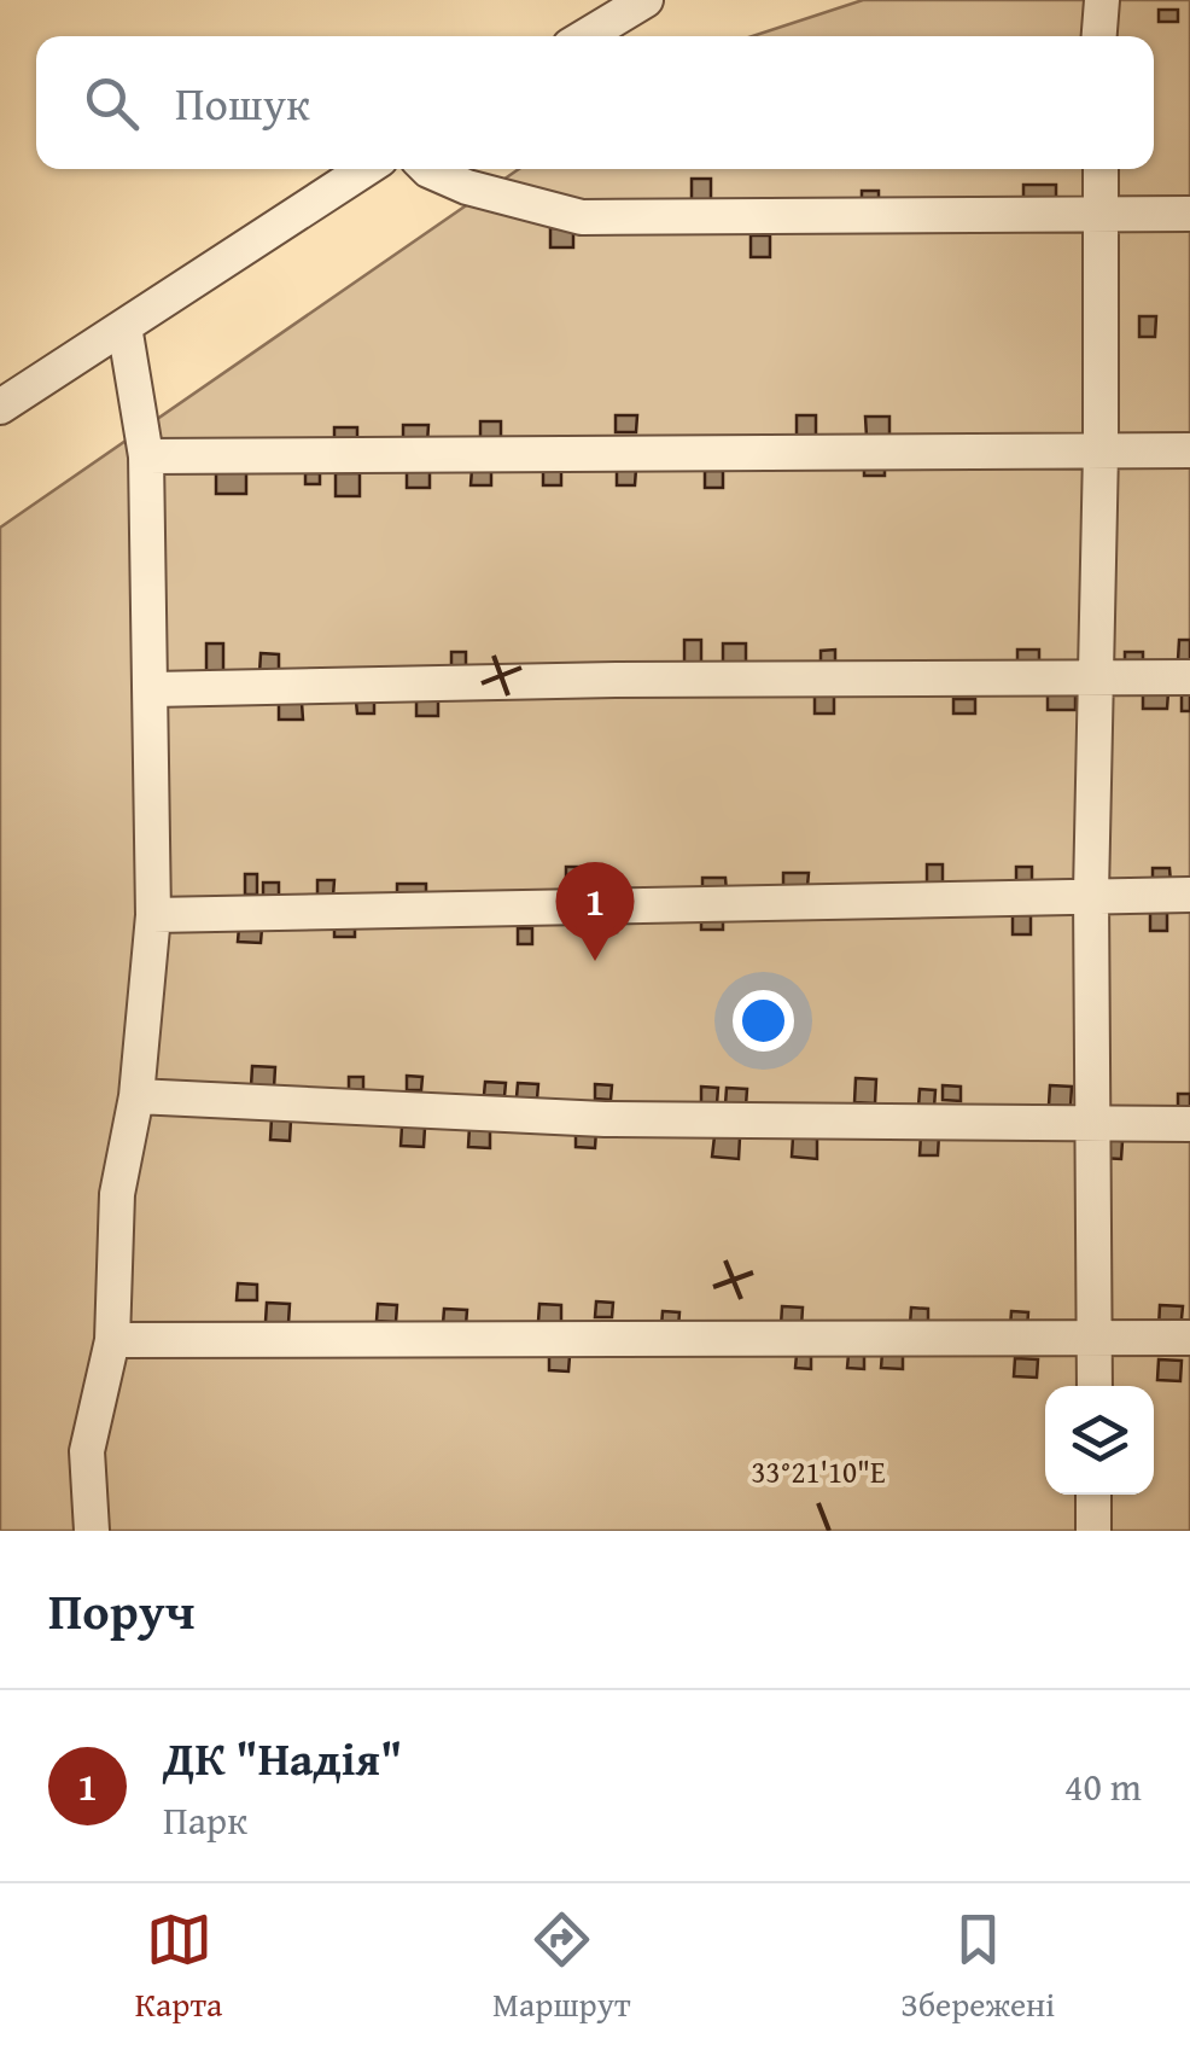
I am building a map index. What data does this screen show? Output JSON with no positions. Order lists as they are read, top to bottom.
{
  "page": {
    "search": "Пошук",
    "pins": "1",
    "heading": "Поруч",
    "list": [
      {
        "mark": "1",
        "name": "ДК \"Надія\"",
        "note": "Парк",
        "value": "40 m"
      }
    ],
    "nav": ["Карта", "Маршрут", "Збережені"]
  },
  "coordinates": ["33°21'10\"E"]
}
